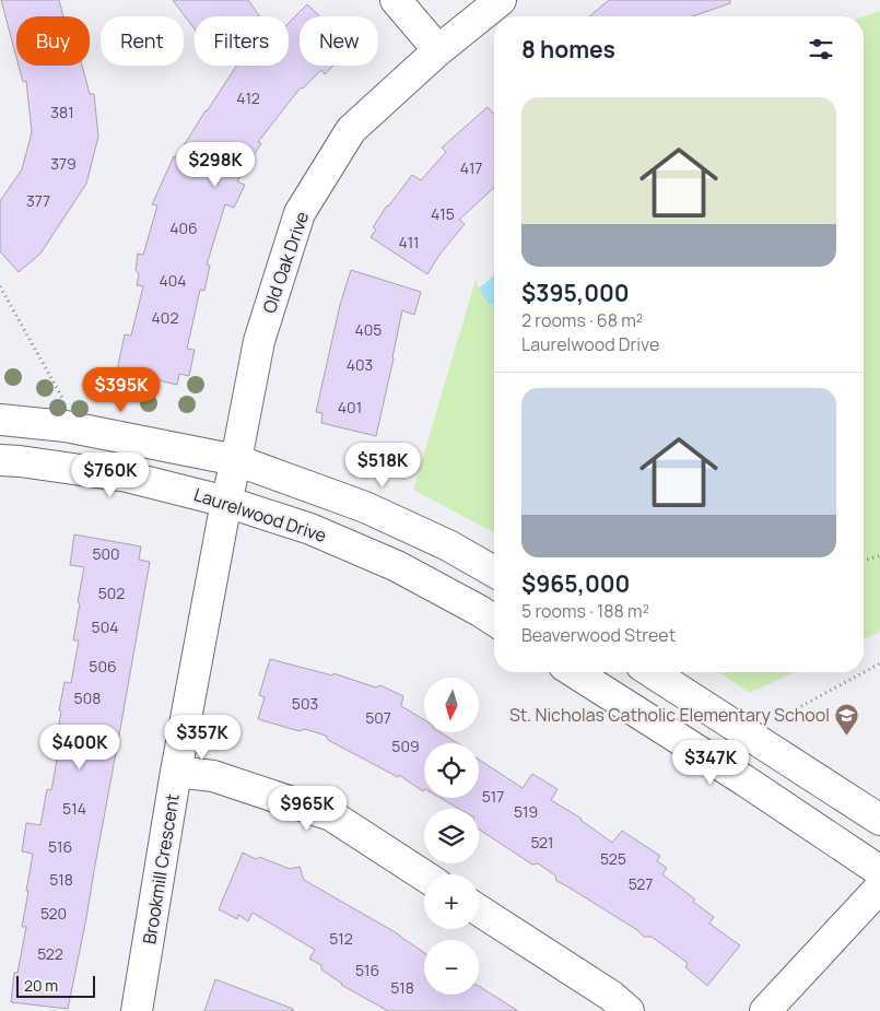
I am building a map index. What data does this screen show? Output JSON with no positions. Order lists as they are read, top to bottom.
{
  "streets": {
    "street": ["Old Oak Drive", "Laurelwood Drive", "Brookmill Crescent"]
  },
  "crossings": [
    ["Old Oak Drive", "Laurelwood Drive"],
    ["Old Oak Drive", "Brookmill Crescent"],
    ["Laurelwood Drive", "Brookmill Crescent"]
  ],
  "places": {
    "school or university": ["St. Nicholas Catholic Elementary School"]
  },
  "house_numbers": [
    "412",
    "381",
    "379",
    "417",
    "377",
    "415",
    "406",
    "411",
    "404",
    "402",
    "405",
    "403",
    "401",
    "500",
    "502",
    "504",
    "506",
    "508",
    "503",
    "507",
    "509",
    "517",
    "514",
    "519",
    "521",
    "516",
    "525",
    "518",
    "527",
    "520",
    "512",
    "522",
    "516",
    "518"
  ],
  "scale_bar": "20 m",
  "north": "bottom",
  "page": {
    "chip": [
      "Buy",
      "Rent",
      "Filters",
      "New"
    ],
    "heading": "8 homes",
    "list": [
      {
        "name": "$395,000",
        "note": "2 rooms · 68 m² · Laurelwood Drive"
      },
      {
        "name": "$965,000",
        "note": "5 rooms · 188 m² · Beaverwood Street"
      }
    ],
    "price": [
      "$298K",
      "$395K",
      "$518K",
      "$760K",
      "$357K",
      "$400K",
      "$347K",
      "$965K"
    ],
    "map_buttons": ["+", "−"],
    "scale": "20 m"
  }
}
